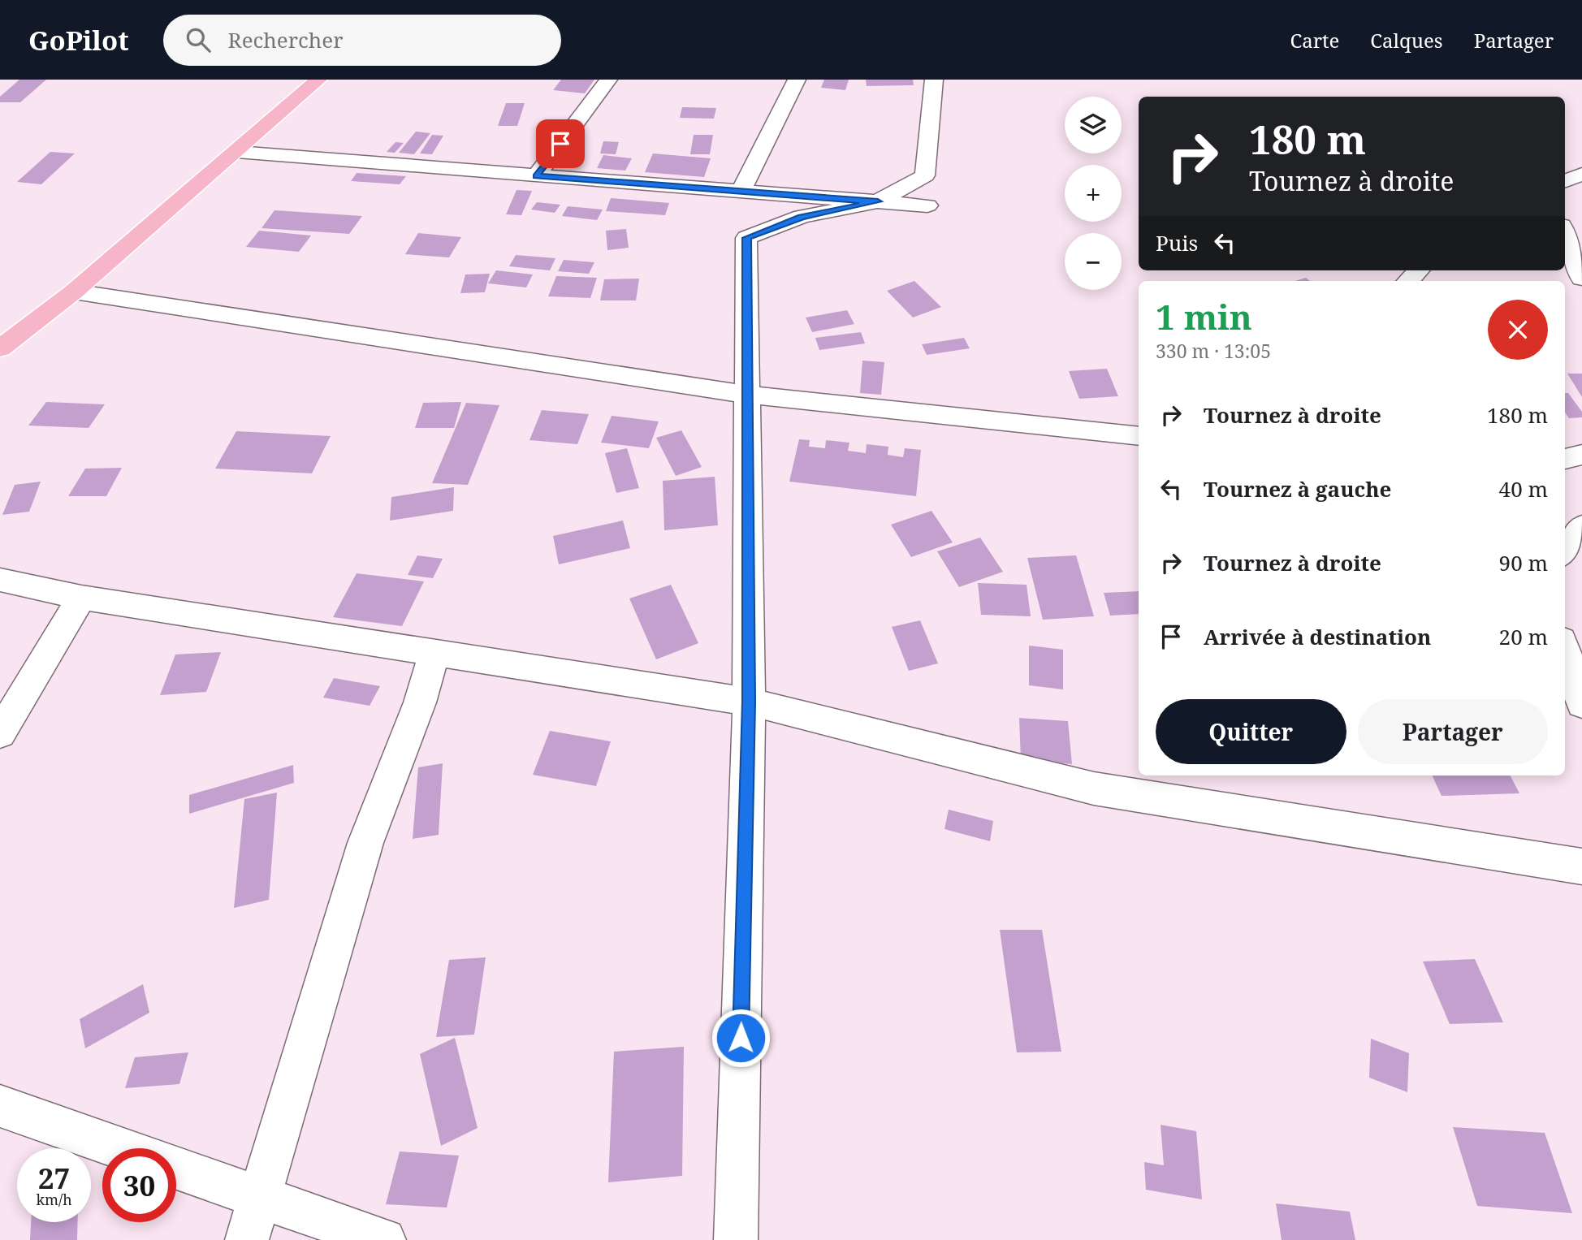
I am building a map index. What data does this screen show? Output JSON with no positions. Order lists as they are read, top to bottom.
{
  "page": {
    "header": "GoPilot",
    "search": "Rechercher",
    "nav": ["Carte", "Calques", "Partager"],
    "map_buttons": ["+", "−"],
    "turn": ["180 m", "Tournez à droite"],
    "then": "Puis",
    "heading": ["1 min", "330 m · 13:05"],
    "list": [
      {
        "name": "Tournez à droite",
        "value": "180 m"
      },
      {
        "name": "Tournez à gauche",
        "value": "40 m"
      },
      {
        "name": "Tournez à droite",
        "value": "90 m"
      },
      {
        "name": "Arrivée à destination",
        "value": "20 m"
      }
    ],
    "buttons": ["Quitter", "Partager"],
    "speed": "27 km/h",
    "limit": "30"
  }
}
